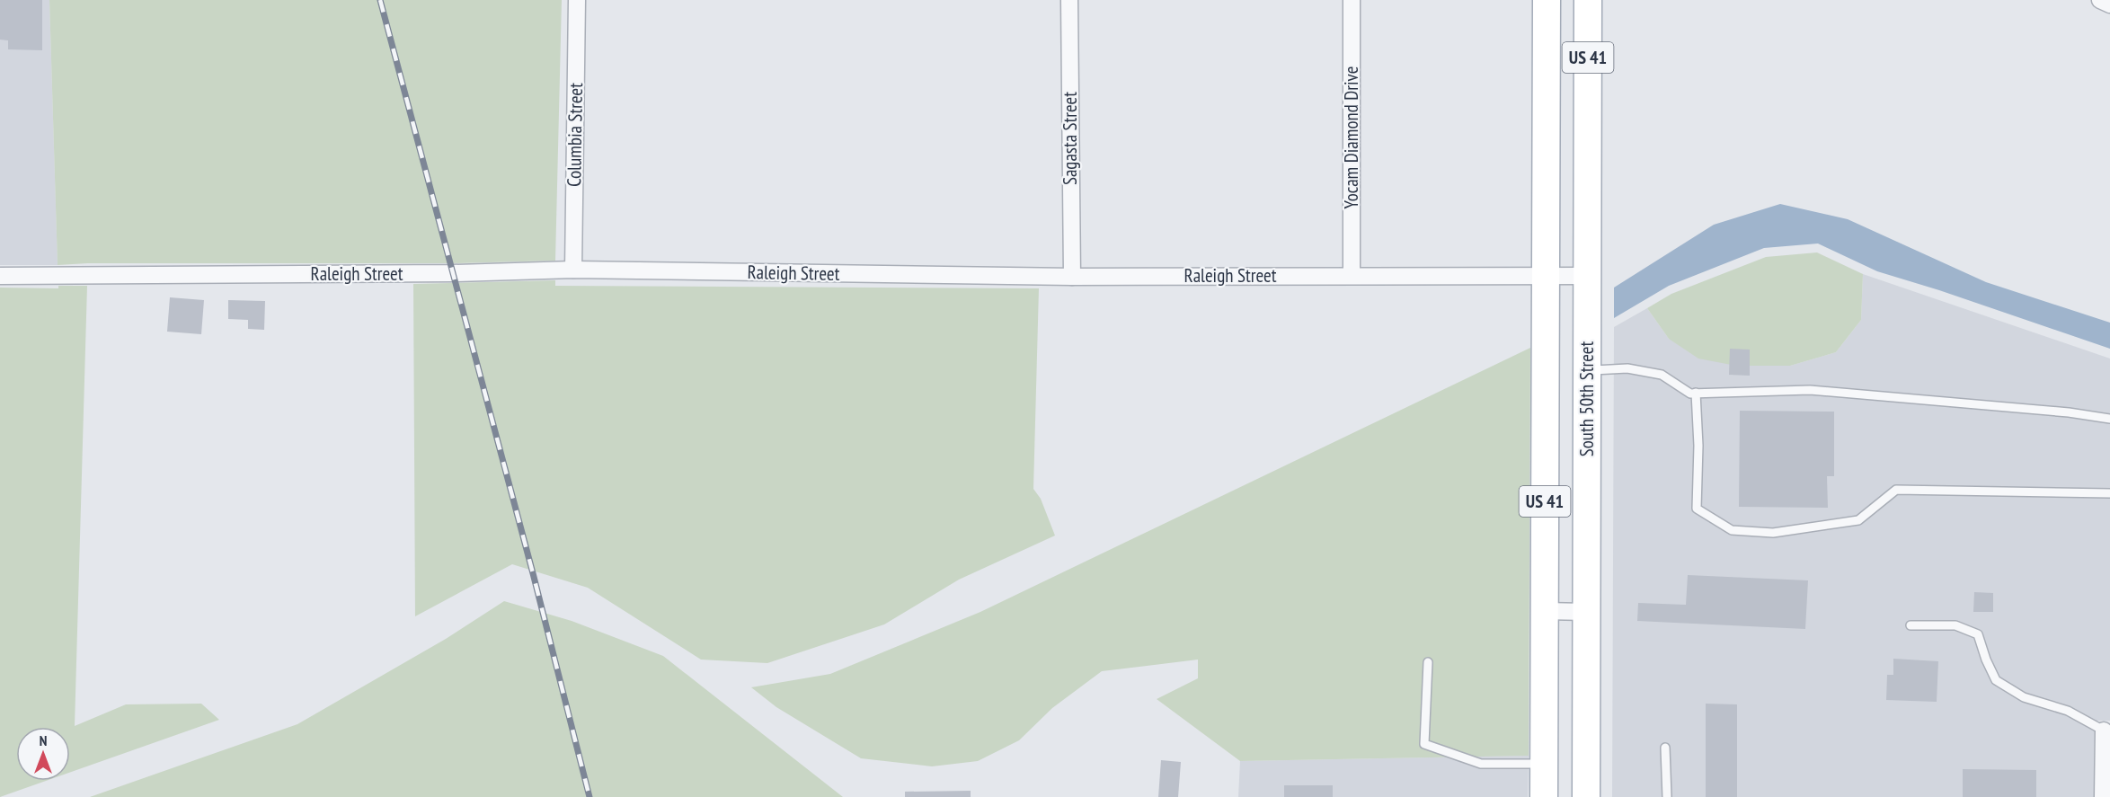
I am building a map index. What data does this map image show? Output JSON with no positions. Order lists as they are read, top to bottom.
{
  "streets": {
    "main road": ["US 41", "South 50th Street"],
    "street": [
      "Columbia Street",
      "Yocam Diamond Drive",
      "Sagasta Street",
      "Raleigh Street"
    ]
  },
  "crossings": [
    ["US 41", "Raleigh Street"],
    ["Columbia Street", "Raleigh Street"],
    ["Yocam Diamond Drive", "Raleigh Street"],
    ["Sagasta Street", "Raleigh Street"],
    ["Raleigh Street", "South 50th Street"]
  ],
  "north": "top"
}
